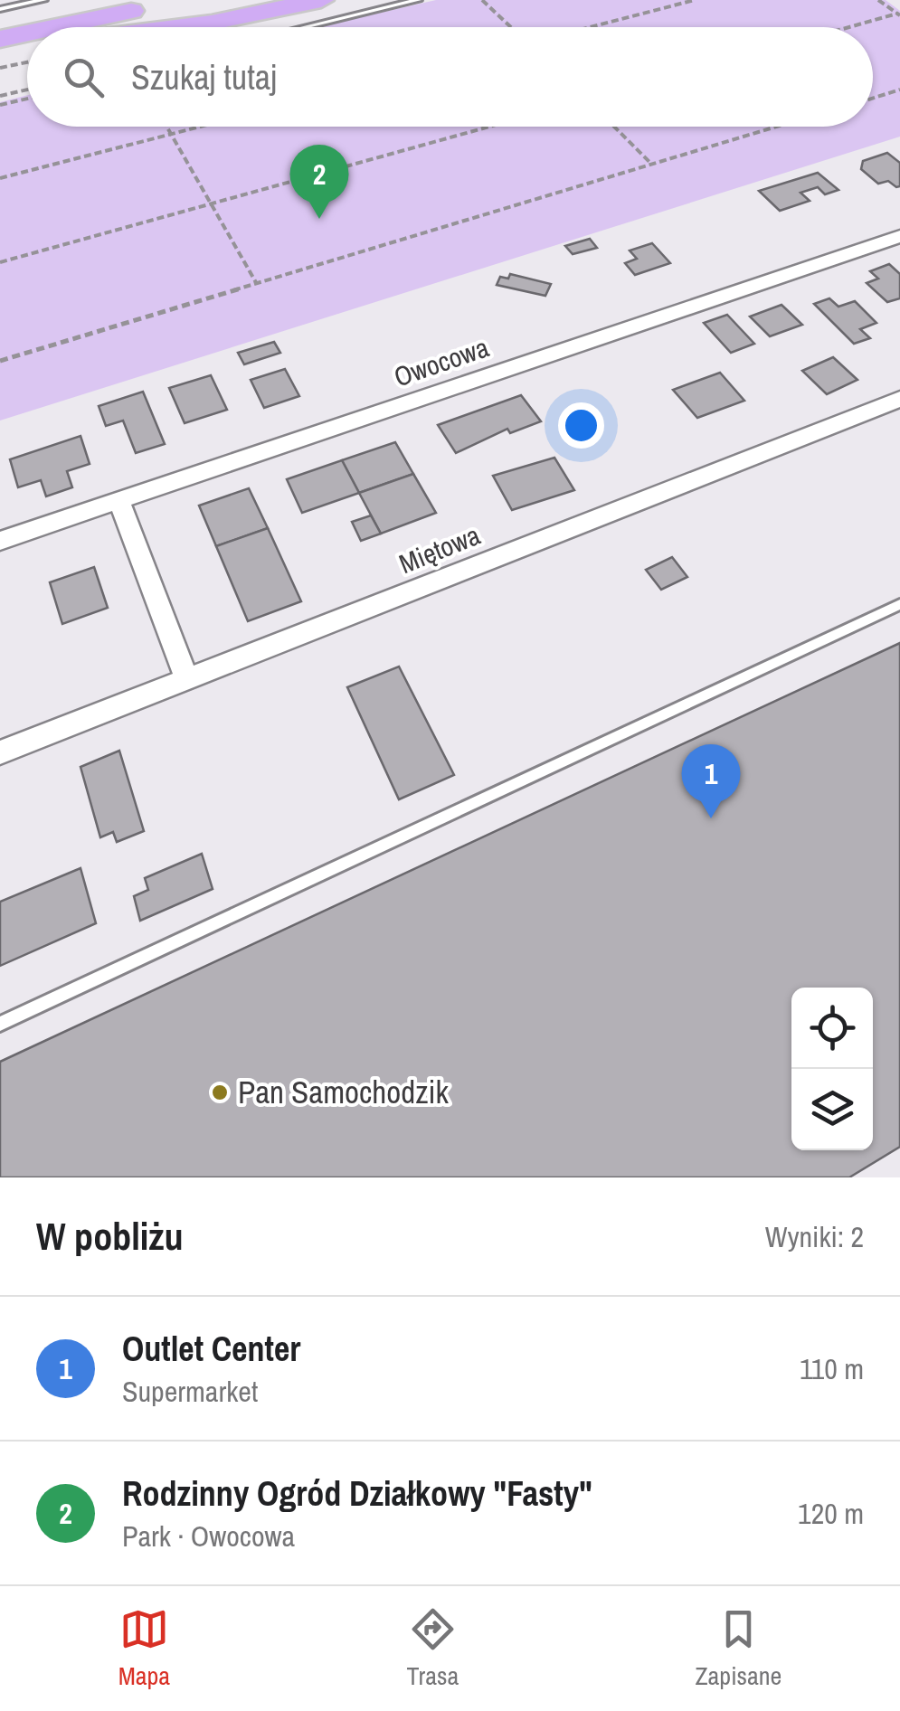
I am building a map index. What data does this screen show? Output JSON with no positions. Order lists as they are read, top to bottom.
{
  "streets": {
    "street": ["Owocowa", "Miętowa"]
  },
  "places": ["Pan Samochodzik"],
  "page": {
    "search": "Szukaj tutaj",
    "pins": ["2", "1"],
    "heading": ["W pobliżu", "Wyniki: 2"],
    "list": [
      {
        "mark": "1",
        "name": "Outlet Center",
        "note": "Supermarket",
        "value": "110 m"
      },
      {
        "mark": "2",
        "name": "Rodzinny Ogród Działkowy \"Fasty\"",
        "note": "Park · Owocowa",
        "value": "120 m"
      }
    ],
    "nav": ["Mapa", "Trasa", "Zapisane"]
  }
}
